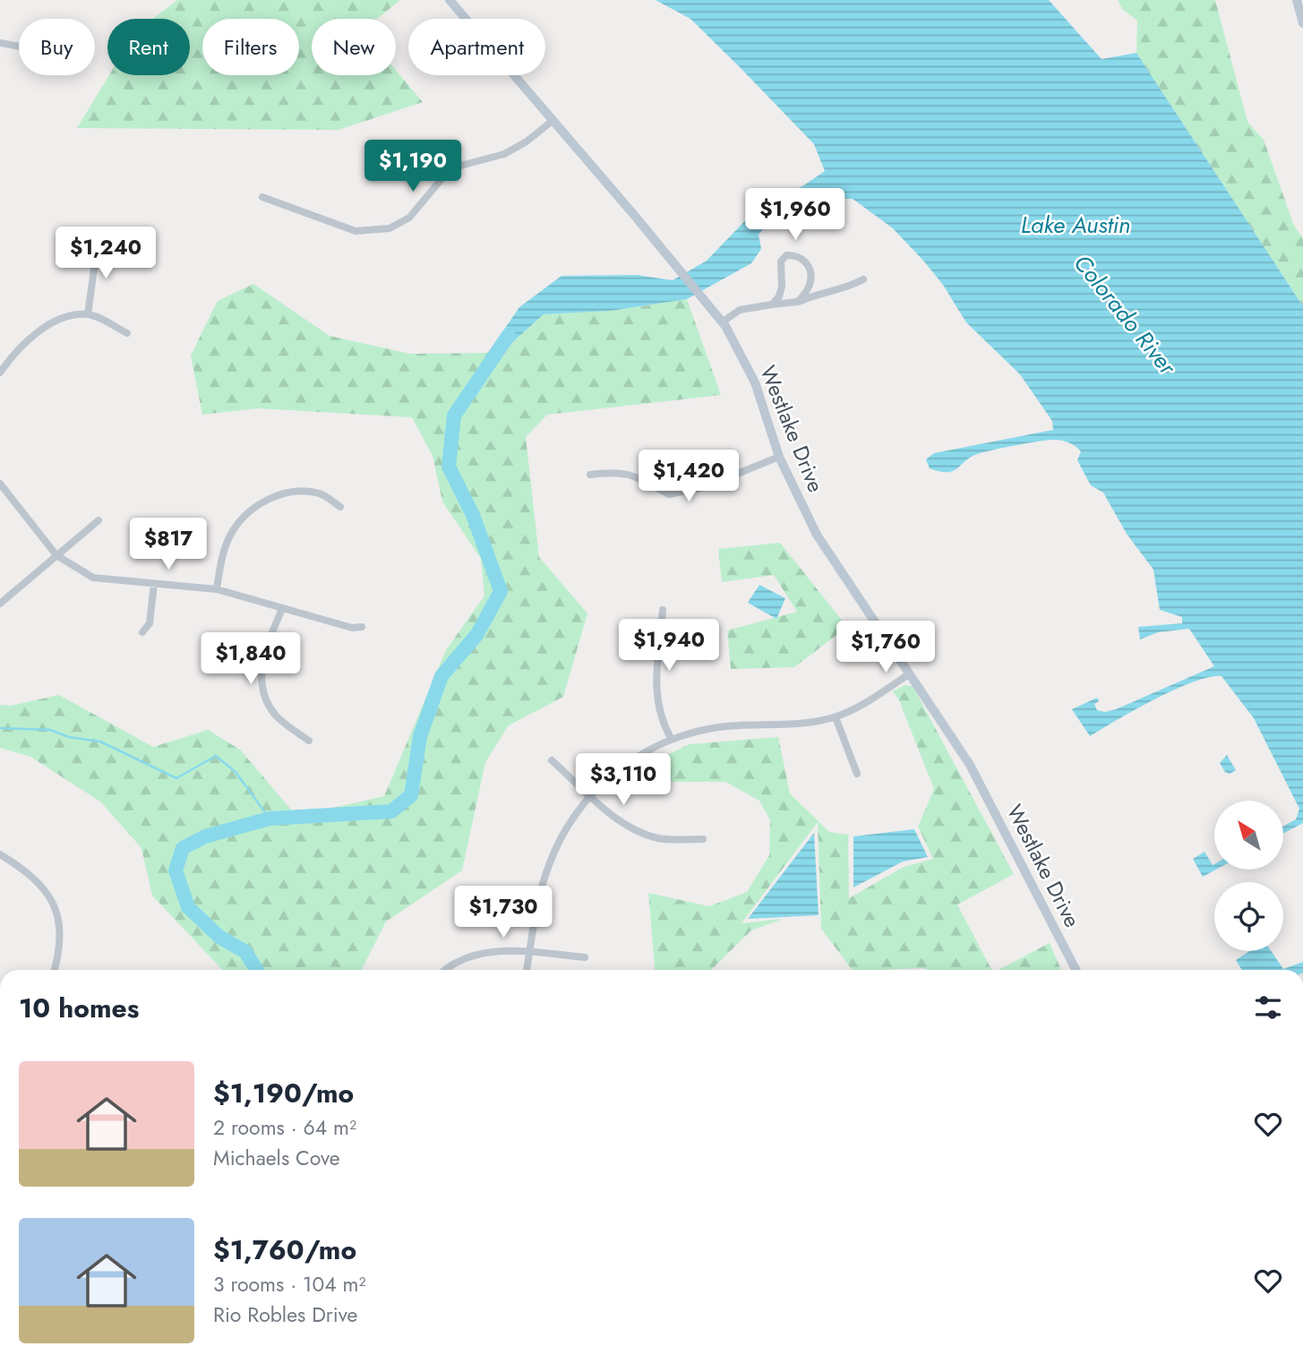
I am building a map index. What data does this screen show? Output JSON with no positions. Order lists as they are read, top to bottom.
{
  "streets": {
    "street": ["Westlake Drive"]
  },
  "water": ["Lake Austin", "Colorado River"],
  "north": "top left",
  "page": {
    "chip": [
      "Buy",
      "Rent",
      "Filters",
      "New",
      "Apartment"
    ],
    "price": [
      "$1,190",
      "$1,960",
      "$1,240",
      "$1,420",
      "$817",
      "$1,940",
      "$1,760",
      "$1,840",
      "$3,110",
      "$1,730"
    ],
    "heading": "10 homes",
    "list": [
      {
        "name": "$1,190/mo",
        "note": "2 rooms · 64 m² · Michaels Cove"
      },
      {
        "name": "$1,760/mo",
        "note": "3 rooms · 104 m² · Rio Robles Drive"
      }
    ]
  }
}
